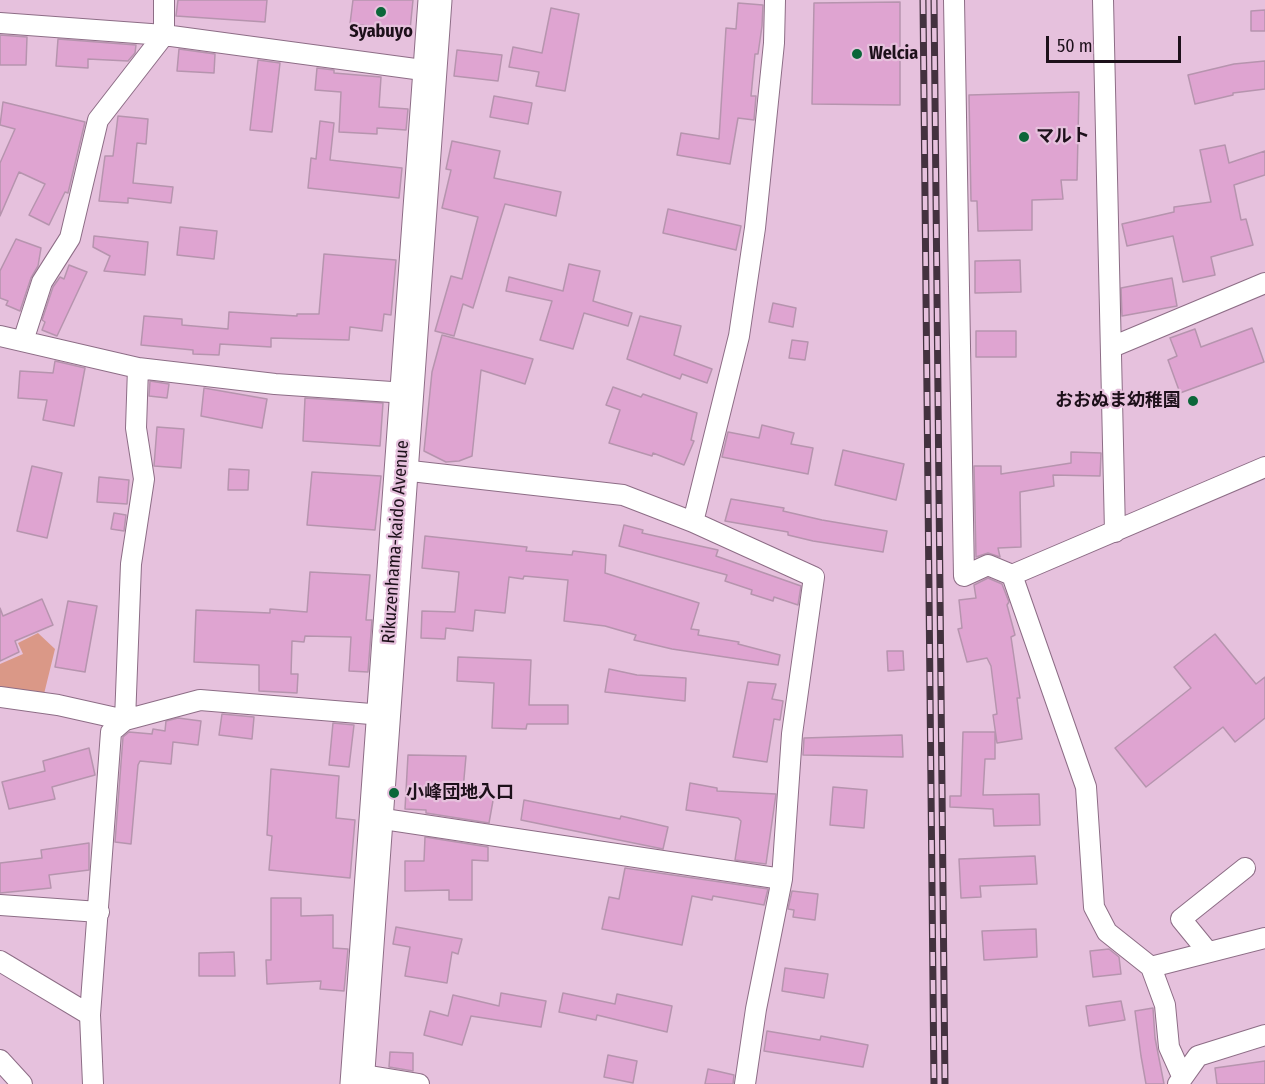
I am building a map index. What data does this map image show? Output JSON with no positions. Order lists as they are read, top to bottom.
{
  "streets": {
    "highway": ["Rikuzenhama-kaido Avenue"]
  },
  "places": [
    "Syabuyo",
    "Welcia",
    "マルト",
    "おおぬま幼稚園",
    "小峰団地入口"
  ],
  "scale_bar": "50 m"
}
